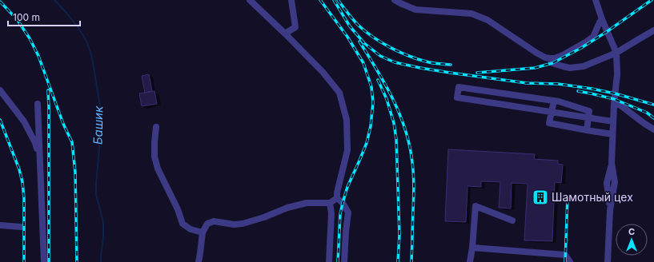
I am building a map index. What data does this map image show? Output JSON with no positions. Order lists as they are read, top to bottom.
{
  "water": ["Башик"],
  "places": {
    "building": ["Шамотный цех"]
  },
  "scale_bar": "100 m",
  "north": "top"
}
